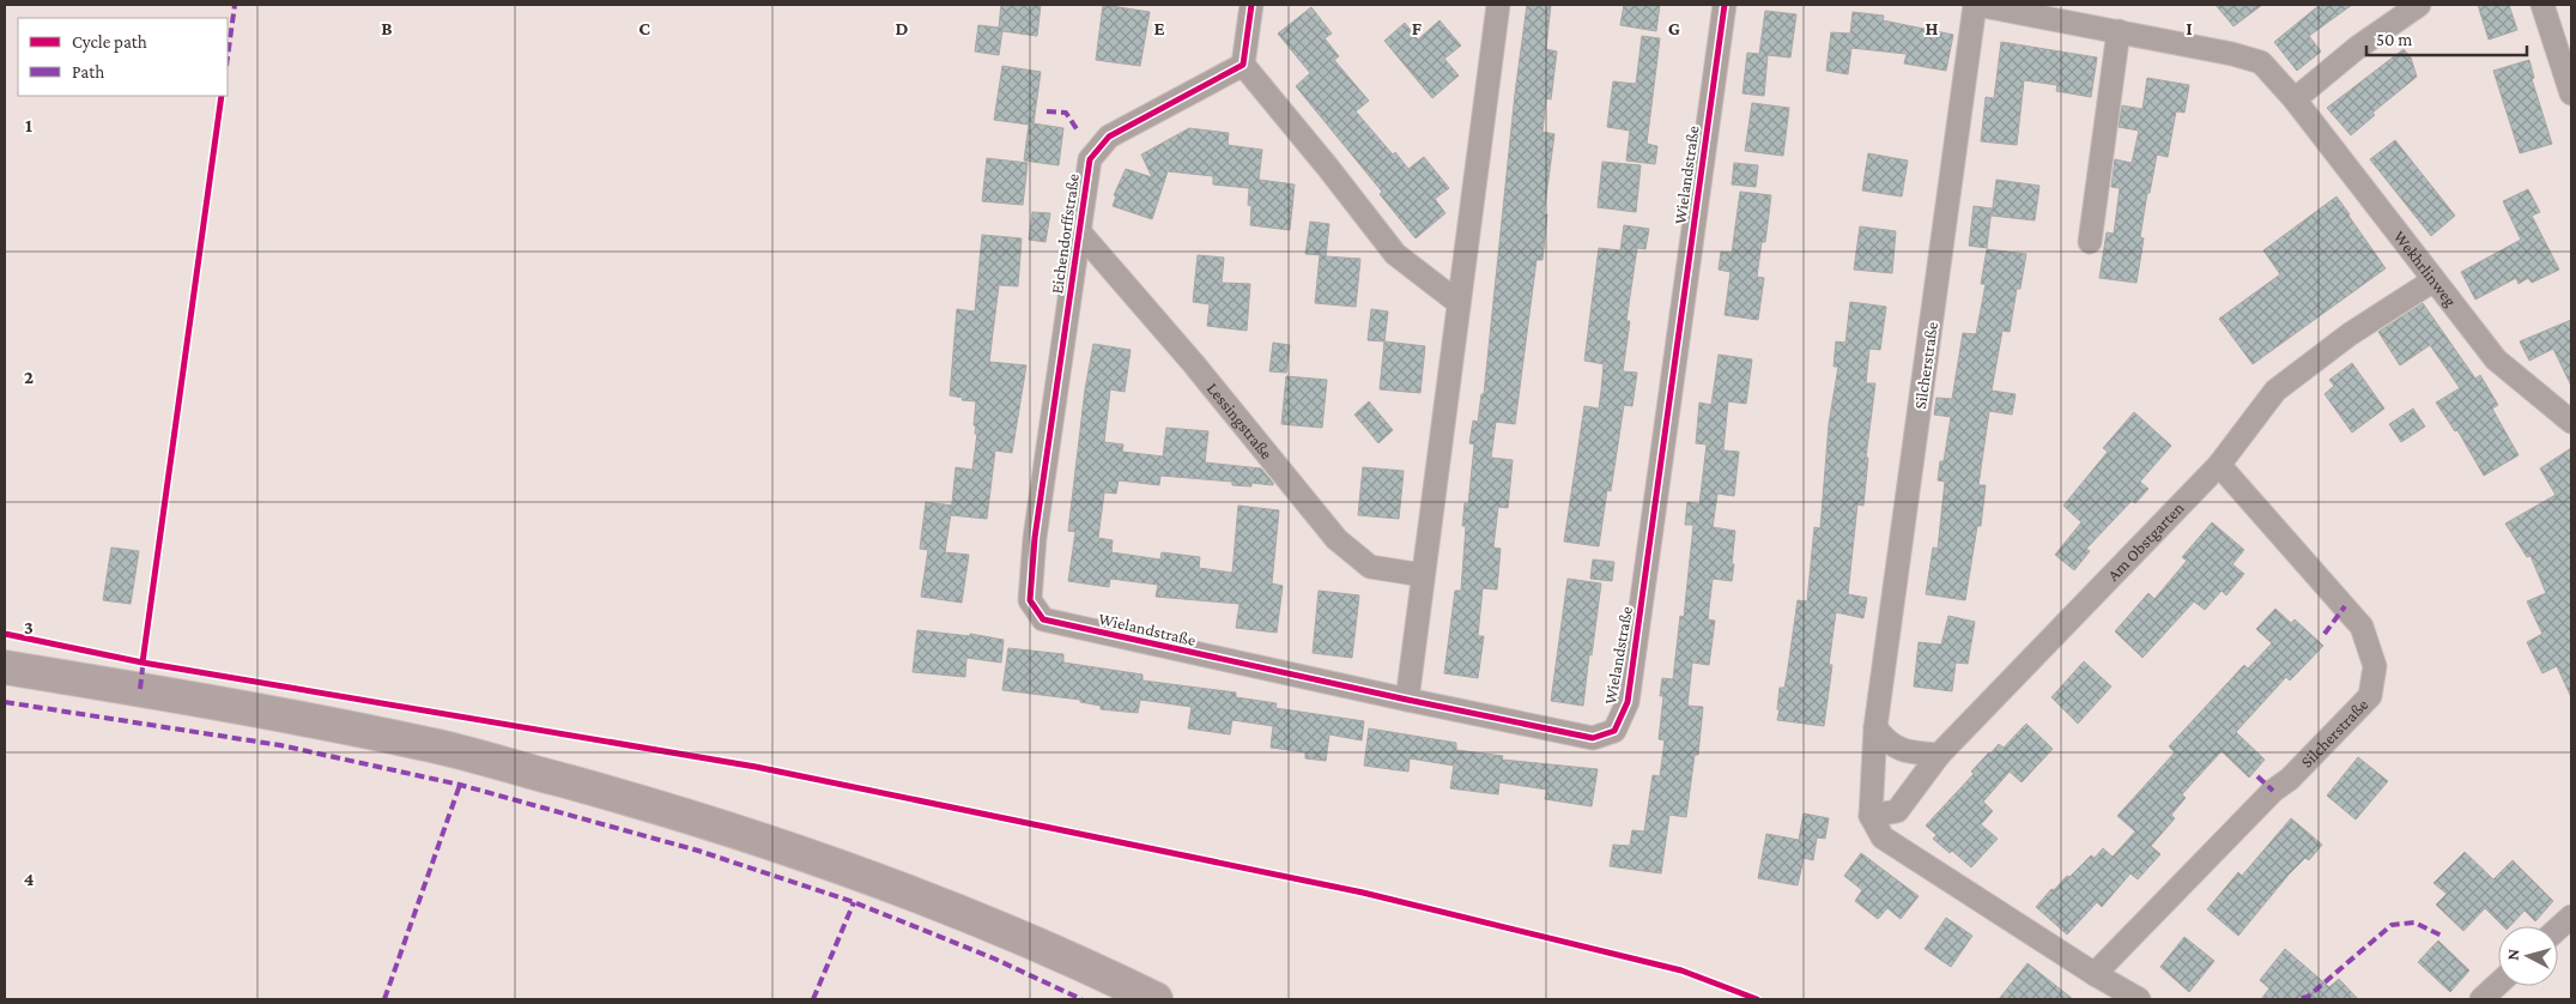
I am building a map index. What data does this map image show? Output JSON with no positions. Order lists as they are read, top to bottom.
{
  "streets": {
    "street": [
      "Wielandstraße",
      "Eichendorffstraße",
      "Wekhrlinweg",
      "Silcherstraße",
      "Lessingstraße",
      "Am Obstgarten"
    ]
  },
  "crossings": [
    ["Wielandstraße", "Eichendorffstraße"],
    ["Eichendorffstraße", "Lessingstraße"],
    ["Wekhrlinweg", "Silcherstraße"],
    ["Wekhrlinweg", "Am Obstgarten"],
    ["Silcherstraße", "Am Obstgarten"]
  ],
  "legend": ["Cycle path", "Path"],
  "scale_bar": "50 m",
  "north": "left",
  "grid": {
    "columns": [
      "B",
      "C",
      "D",
      "E",
      "F",
      "G",
      "H",
      "I"
    ],
    "rows": [
      "1",
      "2",
      "3",
      "4"
    ]
  }
}
